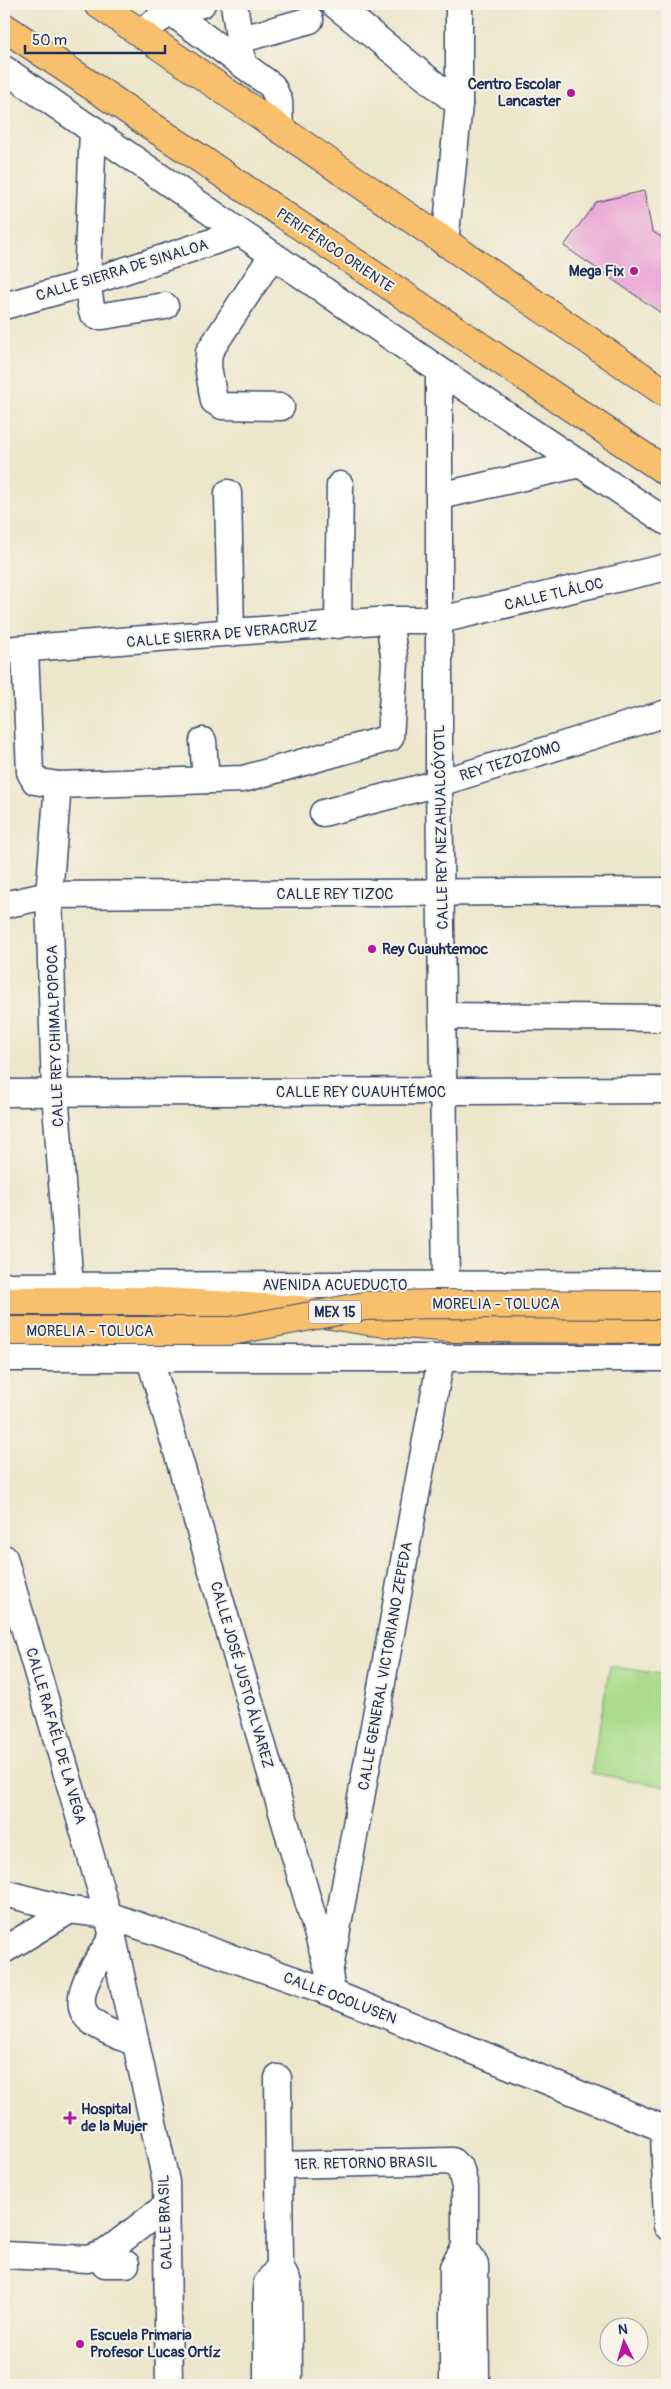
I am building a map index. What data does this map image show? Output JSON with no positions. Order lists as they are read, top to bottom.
{
  "streets": {
    "main road": ["PERIFÉRICO ORIENTE", "MORELIA - TOLUCA", "MEX 15"],
    "street": [
      "CALLE SIERRA DE SINALOA",
      "CALLE TLÁLOC",
      "CALLE SIERRA DE VERACRUZ",
      "REY TEZOZOMO",
      "CALLE REY NEZAHUALCÓYOTL",
      "CALLE REY TIZOC",
      "CALLE REY CHIMALPOPOCA",
      "CALLE REY CUAUHTÉMOC",
      "AVENIDA ACUEDUCTO",
      "CALLE GENERAL VICTORIANO ZEPEDA",
      "CALLE JOSÉ JUSTO ÁLVAREZ",
      "CALLE RAFAÉL DE LA VEGA",
      "CALLE OCOLUSEN",
      "1ER. RETORNO BRASIL",
      "CALLE BRASIL"
    ]
  },
  "crossings": [
    ["CALLE TLÁLOC", "CALLE SIERRA DE VERACRUZ"],
    ["CALLE TLÁLOC", "CALLE REY NEZAHUALCÓYOTL"],
    ["CALLE SIERRA DE VERACRUZ", "CALLE REY NEZAHUALCÓYOTL"],
    ["REY TEZOZOMO", "CALLE REY NEZAHUALCÓYOTL"],
    ["CALLE REY NEZAHUALCÓYOTL", "CALLE REY TIZOC"],
    ["CALLE REY NEZAHUALCÓYOTL", "CALLE REY CUAUHTÉMOC"],
    ["CALLE REY NEZAHUALCÓYOTL", "AVENIDA ACUEDUCTO"],
    ["CALLE REY TIZOC", "CALLE REY CHIMALPOPOCA"],
    ["CALLE REY CHIMALPOPOCA", "CALLE REY CUAUHTÉMOC"],
    ["CALLE REY CHIMALPOPOCA", "AVENIDA ACUEDUCTO"],
    ["CALLE GENERAL VICTORIANO ZEPEDA", "CALLE JOSÉ JUSTO ÁLVAREZ"],
    ["CALLE GENERAL VICTORIANO ZEPEDA", "CALLE OCOLUSEN"],
    ["CALLE JOSÉ JUSTO ÁLVAREZ", "CALLE OCOLUSEN"],
    ["CALLE RAFAÉL DE LA VEGA", "CALLE OCOLUSEN"],
    ["CALLE RAFAÉL DE LA VEGA", "CALLE BRASIL"],
    ["CALLE OCOLUSEN", "CALLE BRASIL"]
  ],
  "places": {
    "other": [
      "Centro Escolar Lancaster",
      "Mega Fix",
      "Rey Cuauhtemoc",
      "Escuela Primaria Profesor Lucas Ortíz"
    ],
    "health": ["Hospital de la Mujer"]
  },
  "scale_bar": "50 m",
  "north": "top"
}
